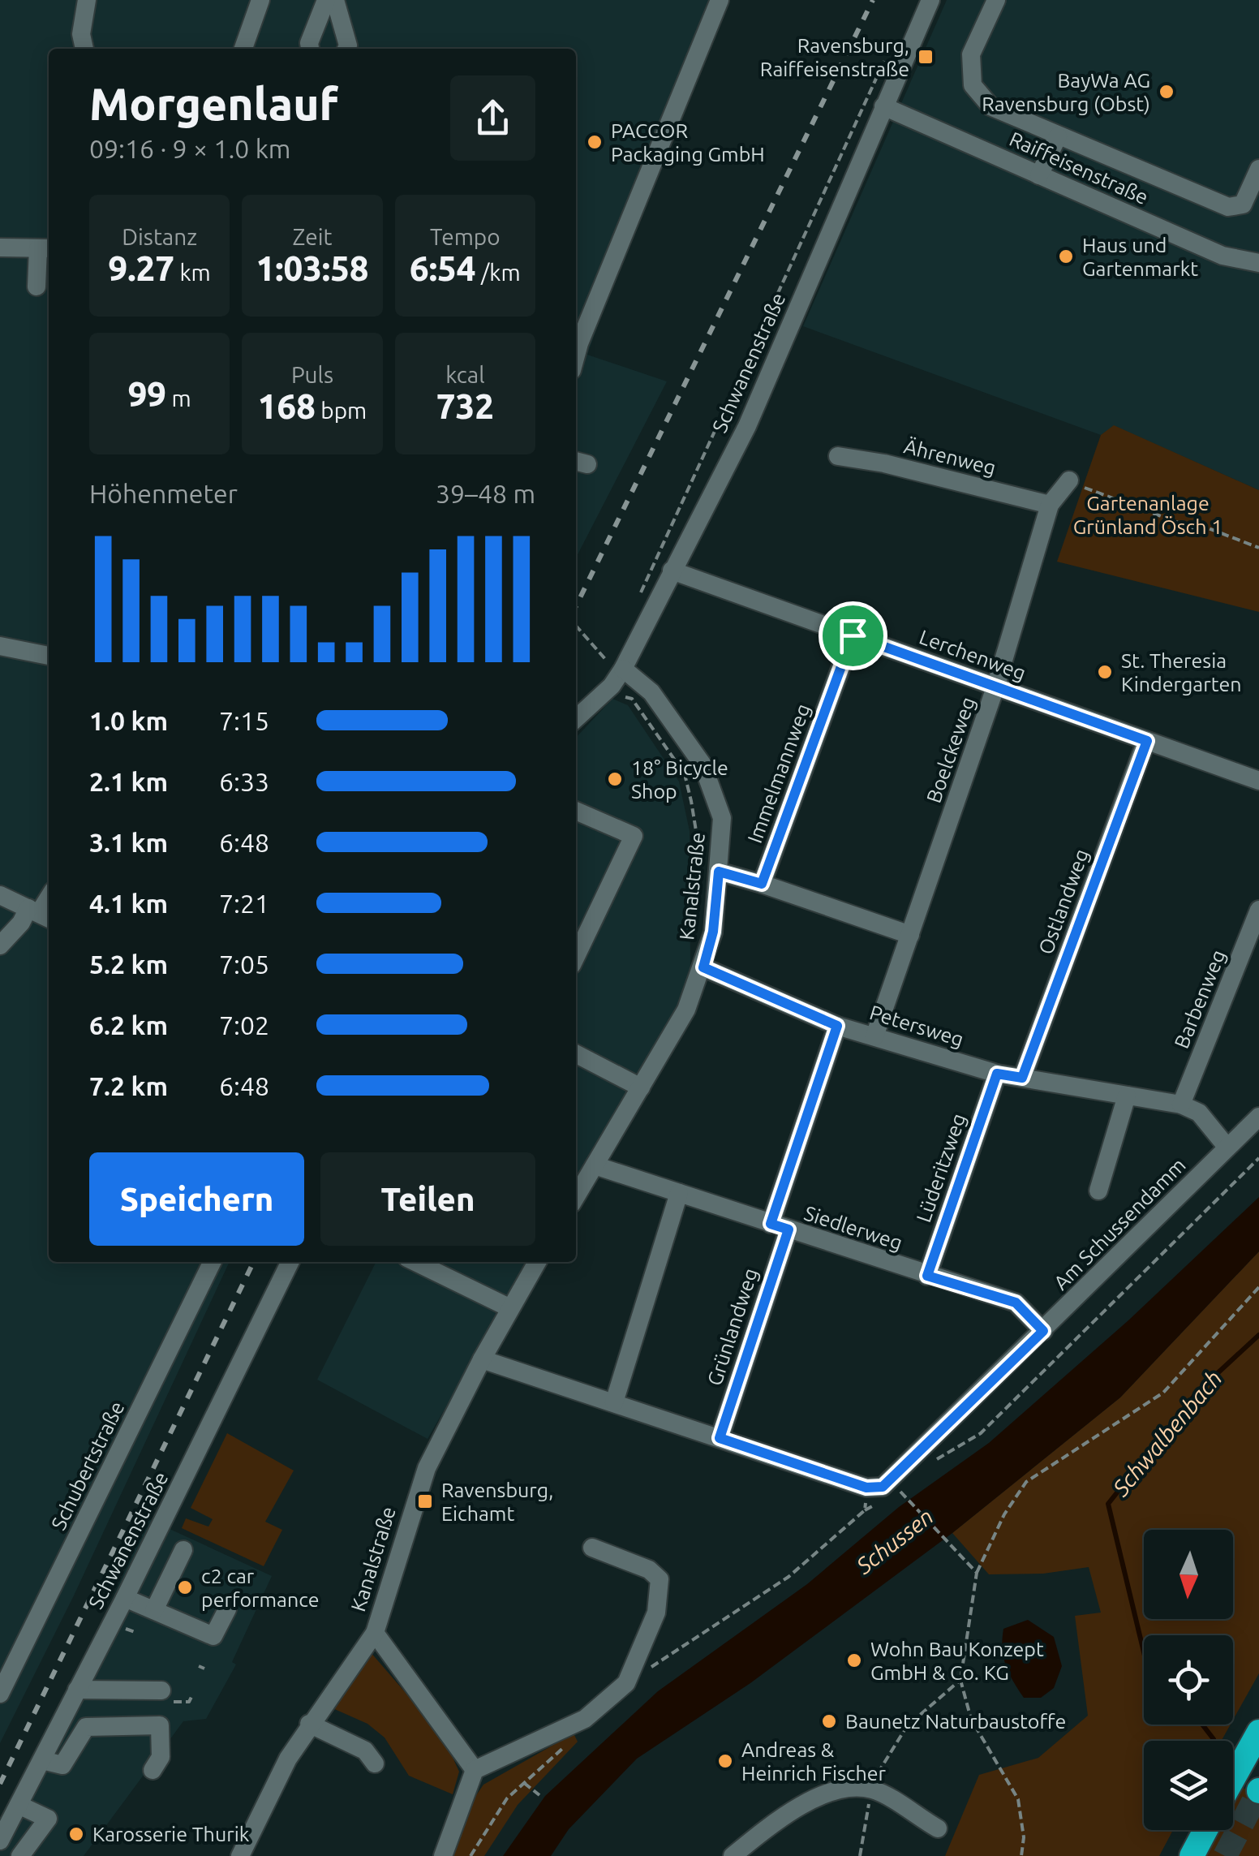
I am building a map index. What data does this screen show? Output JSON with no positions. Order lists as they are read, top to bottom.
{
  "streets": {
    "street": [
      "Raiffeisenstraße",
      "Schwanenstraße",
      "Ährenweg",
      "Lerchenweg",
      "Boelckeweg",
      "Immelmannweg",
      "Kanalstraße",
      "Ostlandweg",
      "Barbenweg",
      "Petersweg",
      "Lüderitzweg",
      "Am Schussendamm",
      "Siedlerweg",
      "Grünlandweg",
      "Schubertstraße"
    ]
  },
  "crossings": [
    ["Raiffeisenstraße", "Schwanenstraße"],
    ["Schwanenstraße", "Lerchenweg"],
    ["Schwanenstraße", "Kanalstraße"],
    ["Ährenweg", "Boelckeweg"],
    ["Lerchenweg", "Boelckeweg"],
    ["Lerchenweg", "Immelmannweg"],
    ["Lerchenweg", "Ostlandweg"],
    ["Boelckeweg", "Petersweg"],
    ["Kanalstraße", "Petersweg"],
    ["Kanalstraße", "Siedlerweg"],
    ["Ostlandweg", "Petersweg"],
    ["Barbenweg", "Petersweg"],
    ["Petersweg", "Lüderitzweg"],
    ["Petersweg", "Am Schussendamm"],
    ["Petersweg", "Grünlandweg"],
    ["Lüderitzweg", "Siedlerweg"],
    ["Am Schussendamm", "Siedlerweg"],
    ["Siedlerweg", "Grünlandweg"]
  ],
  "water": ["Schwalbenbach", "Schussen"],
  "parks": ["Gartenanlage Grünland Ösch 1"],
  "places": {
    "transit": ["Ravensburg, Raiffeisenstraße", "Ravensburg, Eichamt"],
    "other": [
      "BayWa AG Ravensburg (Obst)",
      "PACCOR Packaging GmbH",
      "Haus und Gartenmarkt",
      "St. Theresia Kindergarten",
      "18° Bicycle Shop",
      "c2 car performance",
      "Wohn Bau Konzept GmbH & Co. KG",
      "Baunetz Naturbaustoffe",
      "Andreas & Heinrich Fischer",
      "Karosserie Thurik"
    ]
  },
  "north": "bottom",
  "page": {
    "heading": ["Morgenlauf", "09:16 · 9 × 1.0 km"],
    "stats": [
      ["Distanz", "9.27 km"],
      ["Zeit", "1:03:58"],
      ["Tempo", "6:54 /km"],
      ["99 m"],
      ["Puls", "168 bpm"],
      ["kcal", "732"]
    ],
    "chart": ["Höhenmeter", "39–48 m"],
    "list": [
      {
        "name": "1.0 km",
        "note": "7:15"
      },
      {
        "name": "2.1 km",
        "note": "6:33"
      },
      {
        "name": "3.1 km",
        "note": "6:48"
      },
      {
        "name": "4.1 km",
        "note": "7:21"
      },
      {
        "name": "5.2 km",
        "note": "7:05"
      },
      {
        "name": "6.2 km",
        "note": "7:02"
      },
      {
        "name": "7.2 km",
        "note": "6:48"
      }
    ],
    "buttons": ["Speichern", "Teilen"]
  }
}
